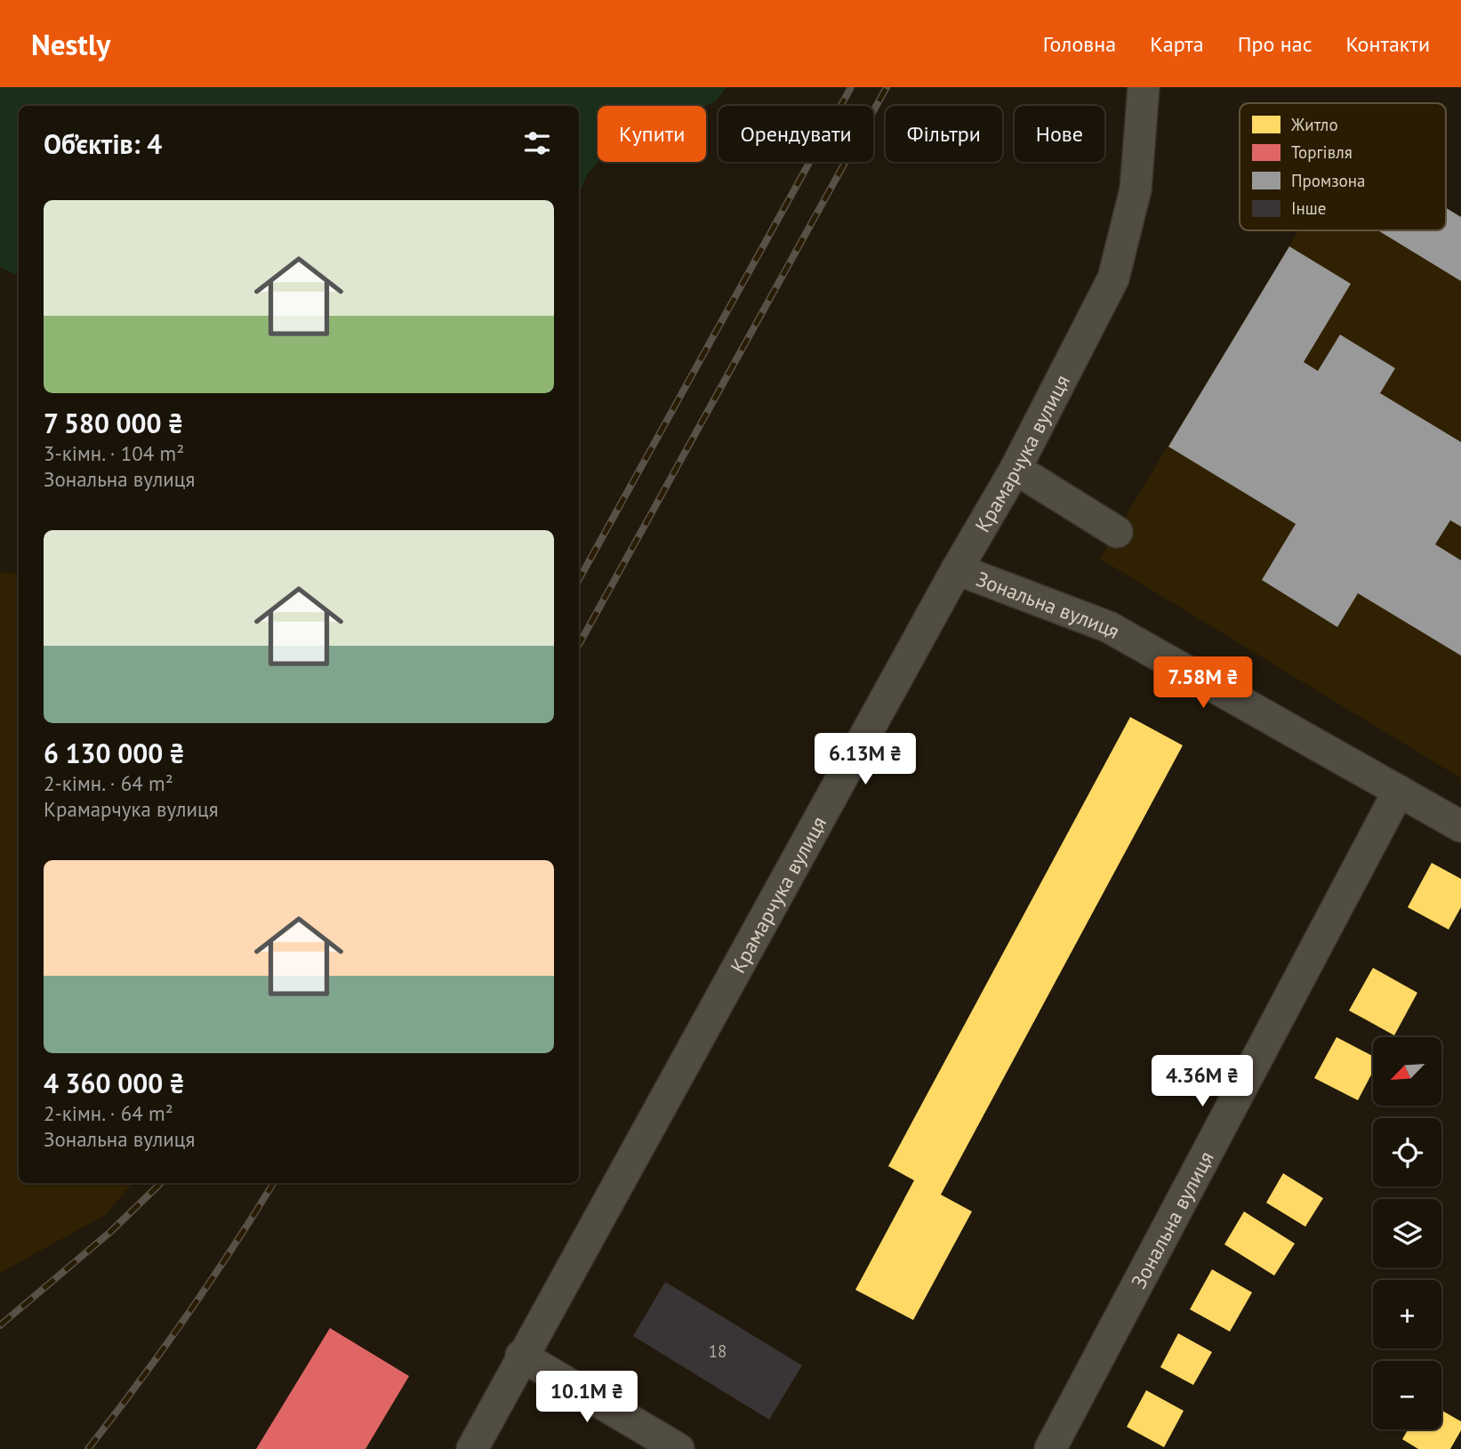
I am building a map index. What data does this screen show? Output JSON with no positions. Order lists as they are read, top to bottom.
{
  "streets": {
    "street": ["Крамарчука вулиця", "Зональна вулиця"]
  },
  "crossings": [
    ["Крамарчука вулиця", "Зональна вулиця"]
  ],
  "house_numbers": ["18"],
  "legend": [
    "Житло",
    "Торгівля",
    "Промзона",
    "Інше"
  ],
  "north": "bottom left",
  "page": {
    "header": "Nestly",
    "nav": [
      "Головна",
      "Карта",
      "Про нас",
      "Контакти"
    ],
    "chip": [
      "Купити",
      "Орендувати",
      "Фільтри",
      "Нове"
    ],
    "heading": "Об’єктів: 4",
    "list": [
      {
        "name": "7 580 000 ₴",
        "note": "3-кімн. · 104 m² · Зональна вулиця"
      },
      {
        "name": "6 130 000 ₴",
        "note": "2-кімн. · 64 m² · Крамарчука вулиця"
      },
      {
        "name": "4 360 000 ₴",
        "note": "2-кімн. · 64 m² · Зональна вулиця"
      }
    ],
    "price": [
      "7.58M ₴",
      "6.13M ₴",
      "4.36M ₴",
      "10.1M ₴"
    ],
    "map_buttons": ["+", "−"]
  }
}
